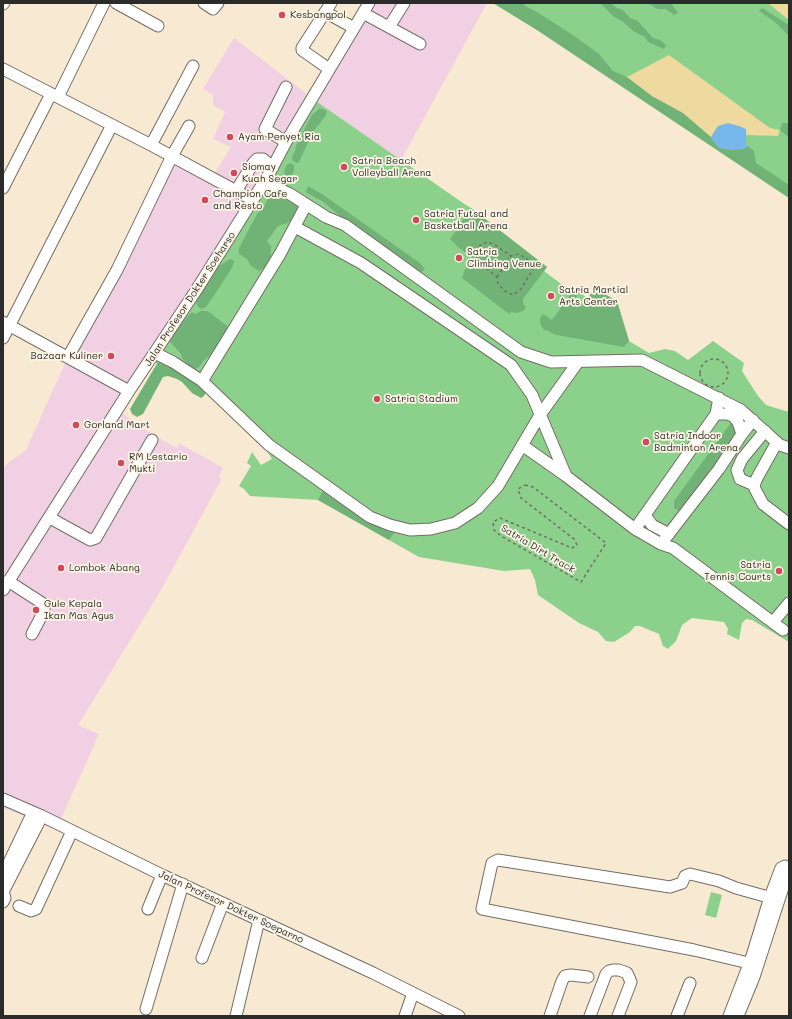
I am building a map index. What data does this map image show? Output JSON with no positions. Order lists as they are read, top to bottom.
{
  "streets": {
    "street": ["Jalan Profesor Dokter Soeharso", "Jalan Profesor Dokter Soeparno"],
    "path": ["Satria Dirt Track"]
  },
  "places": [
    "Kesbangpol",
    "Ayam Penyet Ria",
    "Satria Beach Volleyball Arena",
    "Siomay Kuah Segar",
    "Champion Cafe and Resto",
    "Satria Futsal and Basketball Arena",
    "Satria Climbing Venue",
    "Satria Martial Arts Center",
    "Bazaar Kuliner",
    "Satria Stadium",
    "Gorland Mart",
    "Satria Indoor Badminton Arena",
    "RM Lestario Mukti",
    "Lombok Abang",
    "Satria Tennis Courts",
    "Gule Kepala Ikan Mas Agus"
  ]
}
